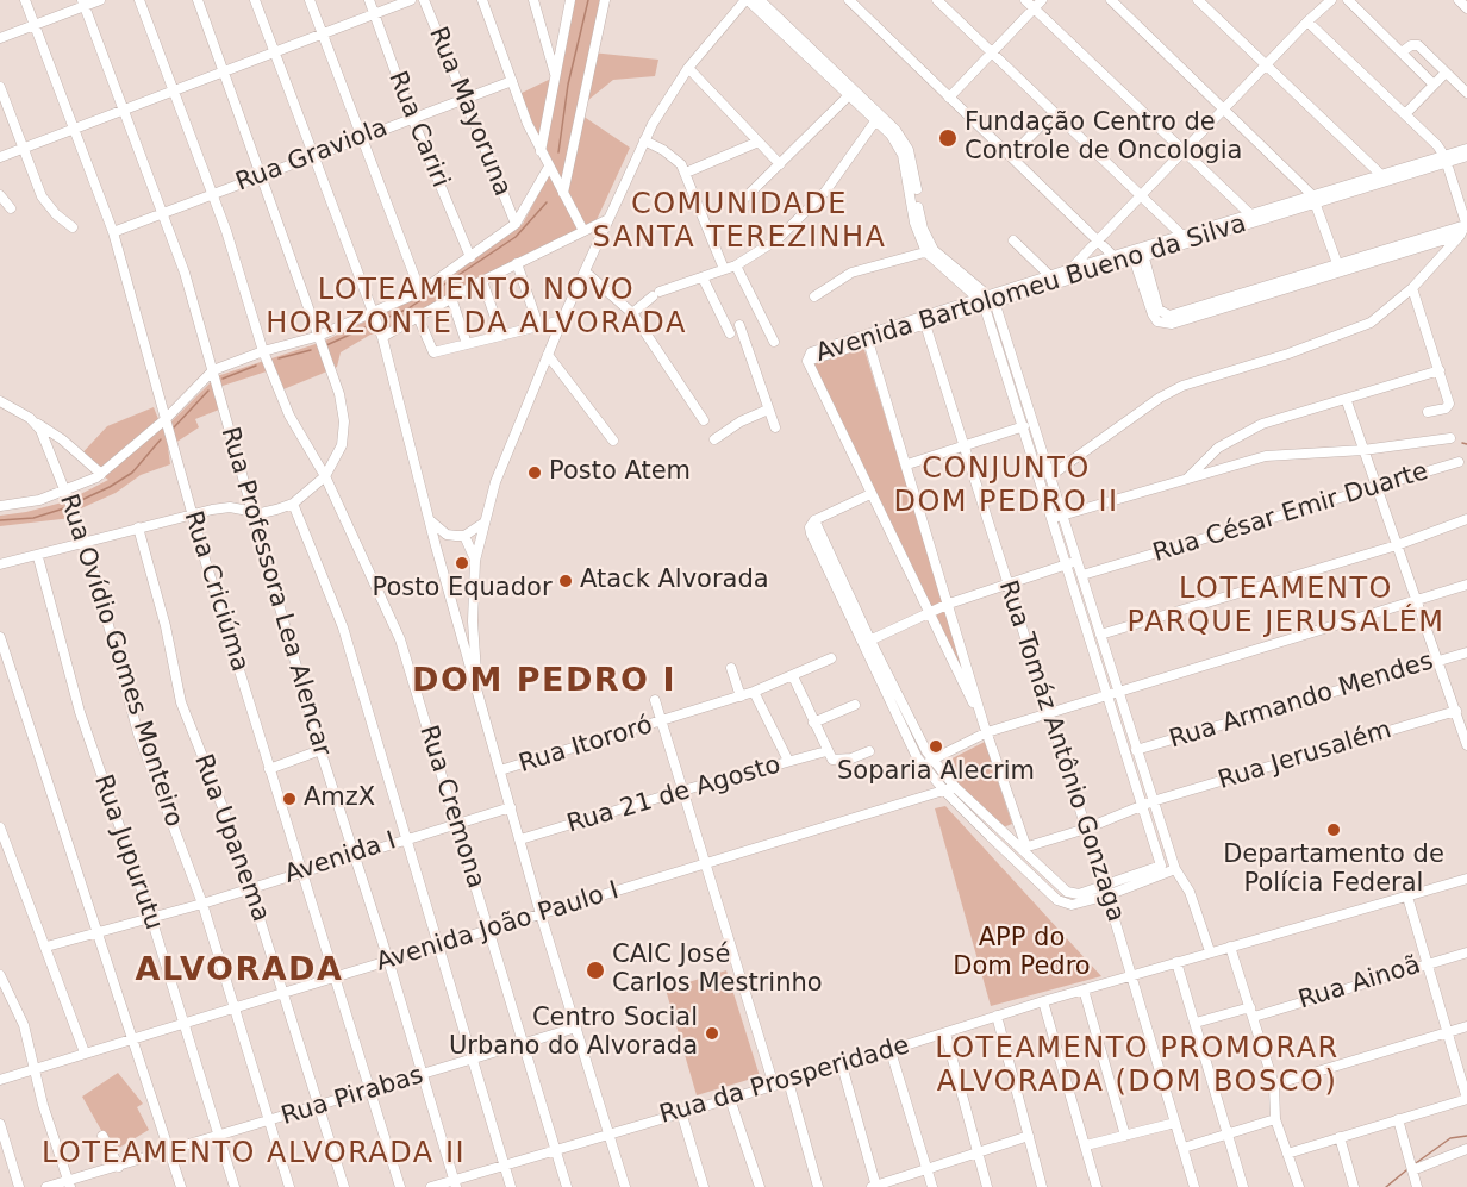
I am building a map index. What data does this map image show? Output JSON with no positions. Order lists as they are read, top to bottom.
{
  "streets": {
    "street": [
      "Rua Mayoruna",
      "Rua Cariri",
      "Rua Graviola",
      "Avenida Bartolomeu Bueno da Silva",
      "Rua César Emir Duarte",
      "Rua Criciúma",
      "Rua Professora Lea Alencar",
      "Rua Ovídio Gomes Monteiro",
      "Rua Armando Mendes",
      "Rua Itororó",
      "Rua Tomáz Antônio Gonzaga",
      "Rua Jerusalém",
      "Rua 21 de Agosto",
      "Rua Cremona",
      "Rua Upanema",
      "Rua Jupurutu",
      "Avenida I",
      "Avenida João Paulo I",
      "Rua Ainoã",
      "Rua da Prosperidade",
      "Rua Pirabas"
    ]
  },
  "crossings": [
    ["Rua Mayoruna", "Rua Graviola"],
    ["Rua Cariri", "Rua Graviola"],
    ["Rua Graviola", "Rua Criciúma"],
    ["Rua Graviola", "Rua Professora Lea Alencar"],
    ["Rua Graviola", "Rua Cremona"],
    ["Avenida Bartolomeu Bueno da Silva", "Rua Tomáz Antônio Gonzaga"],
    ["Rua Criciúma", "Avenida I"],
    ["Rua Criciúma", "Avenida João Paulo I"],
    ["Rua Criciúma", "Rua Pirabas"],
    ["Rua Professora Lea Alencar", "Avenida I"],
    ["Rua Professora Lea Alencar", "Avenida João Paulo I"],
    ["Rua Professora Lea Alencar", "Rua da Prosperidade"],
    ["Rua Professora Lea Alencar", "Rua Pirabas"],
    ["Rua Ovídio Gomes Monteiro", "Avenida I"],
    ["Rua Ovídio Gomes Monteiro", "Avenida João Paulo I"],
    ["Rua Ovídio Gomes Monteiro", "Rua Pirabas"],
    ["Rua Tomáz Antônio Gonzaga", "Rua Jerusalém"],
    ["Rua Tomáz Antônio Gonzaga", "Rua da Prosperidade"],
    ["Rua Cremona", "Avenida I"],
    ["Rua Cremona", "Avenida João Paulo I"],
    ["Rua Cremona", "Rua da Prosperidade"],
    ["Rua Cremona", "Rua Pirabas"],
    ["Rua Upanema", "Avenida I"],
    ["Rua Upanema", "Avenida João Paulo I"],
    ["Rua Upanema", "Rua Pirabas"],
    ["Rua Jupurutu", "Avenida I"],
    ["Rua Jupurutu", "Avenida João Paulo I"],
    ["Rua Jupurutu", "Rua Pirabas"]
  ],
  "districts": [
    "COMUNIDADE SANTA TEREZINHA",
    "LOTEAMENTO NOVO HORIZONTE DA ALVORADA",
    "CONJUNTO DOM PEDRO II",
    "LOTEAMENTO PARQUE JERUSALÉM",
    "DOM PEDRO I",
    "ALVORADA",
    "LOTEAMENTO PROMORAR ALVORADA (DOM BOSCO)",
    "LOTEAMENTO ALVORADA II"
  ],
  "parks": ["APP do Dom Pedro"],
  "places": [
    "Fundação Centro de Controle de Oncologia",
    "Posto Atem",
    "Posto Equador",
    "Atack Alvorada",
    "Soparia Alecrim",
    "AmzX",
    "Departamento de Polícia Federal",
    "CAIC José Carlos Mestrinho",
    "Centro Social Urbano do Alvorada"
  ]
}
